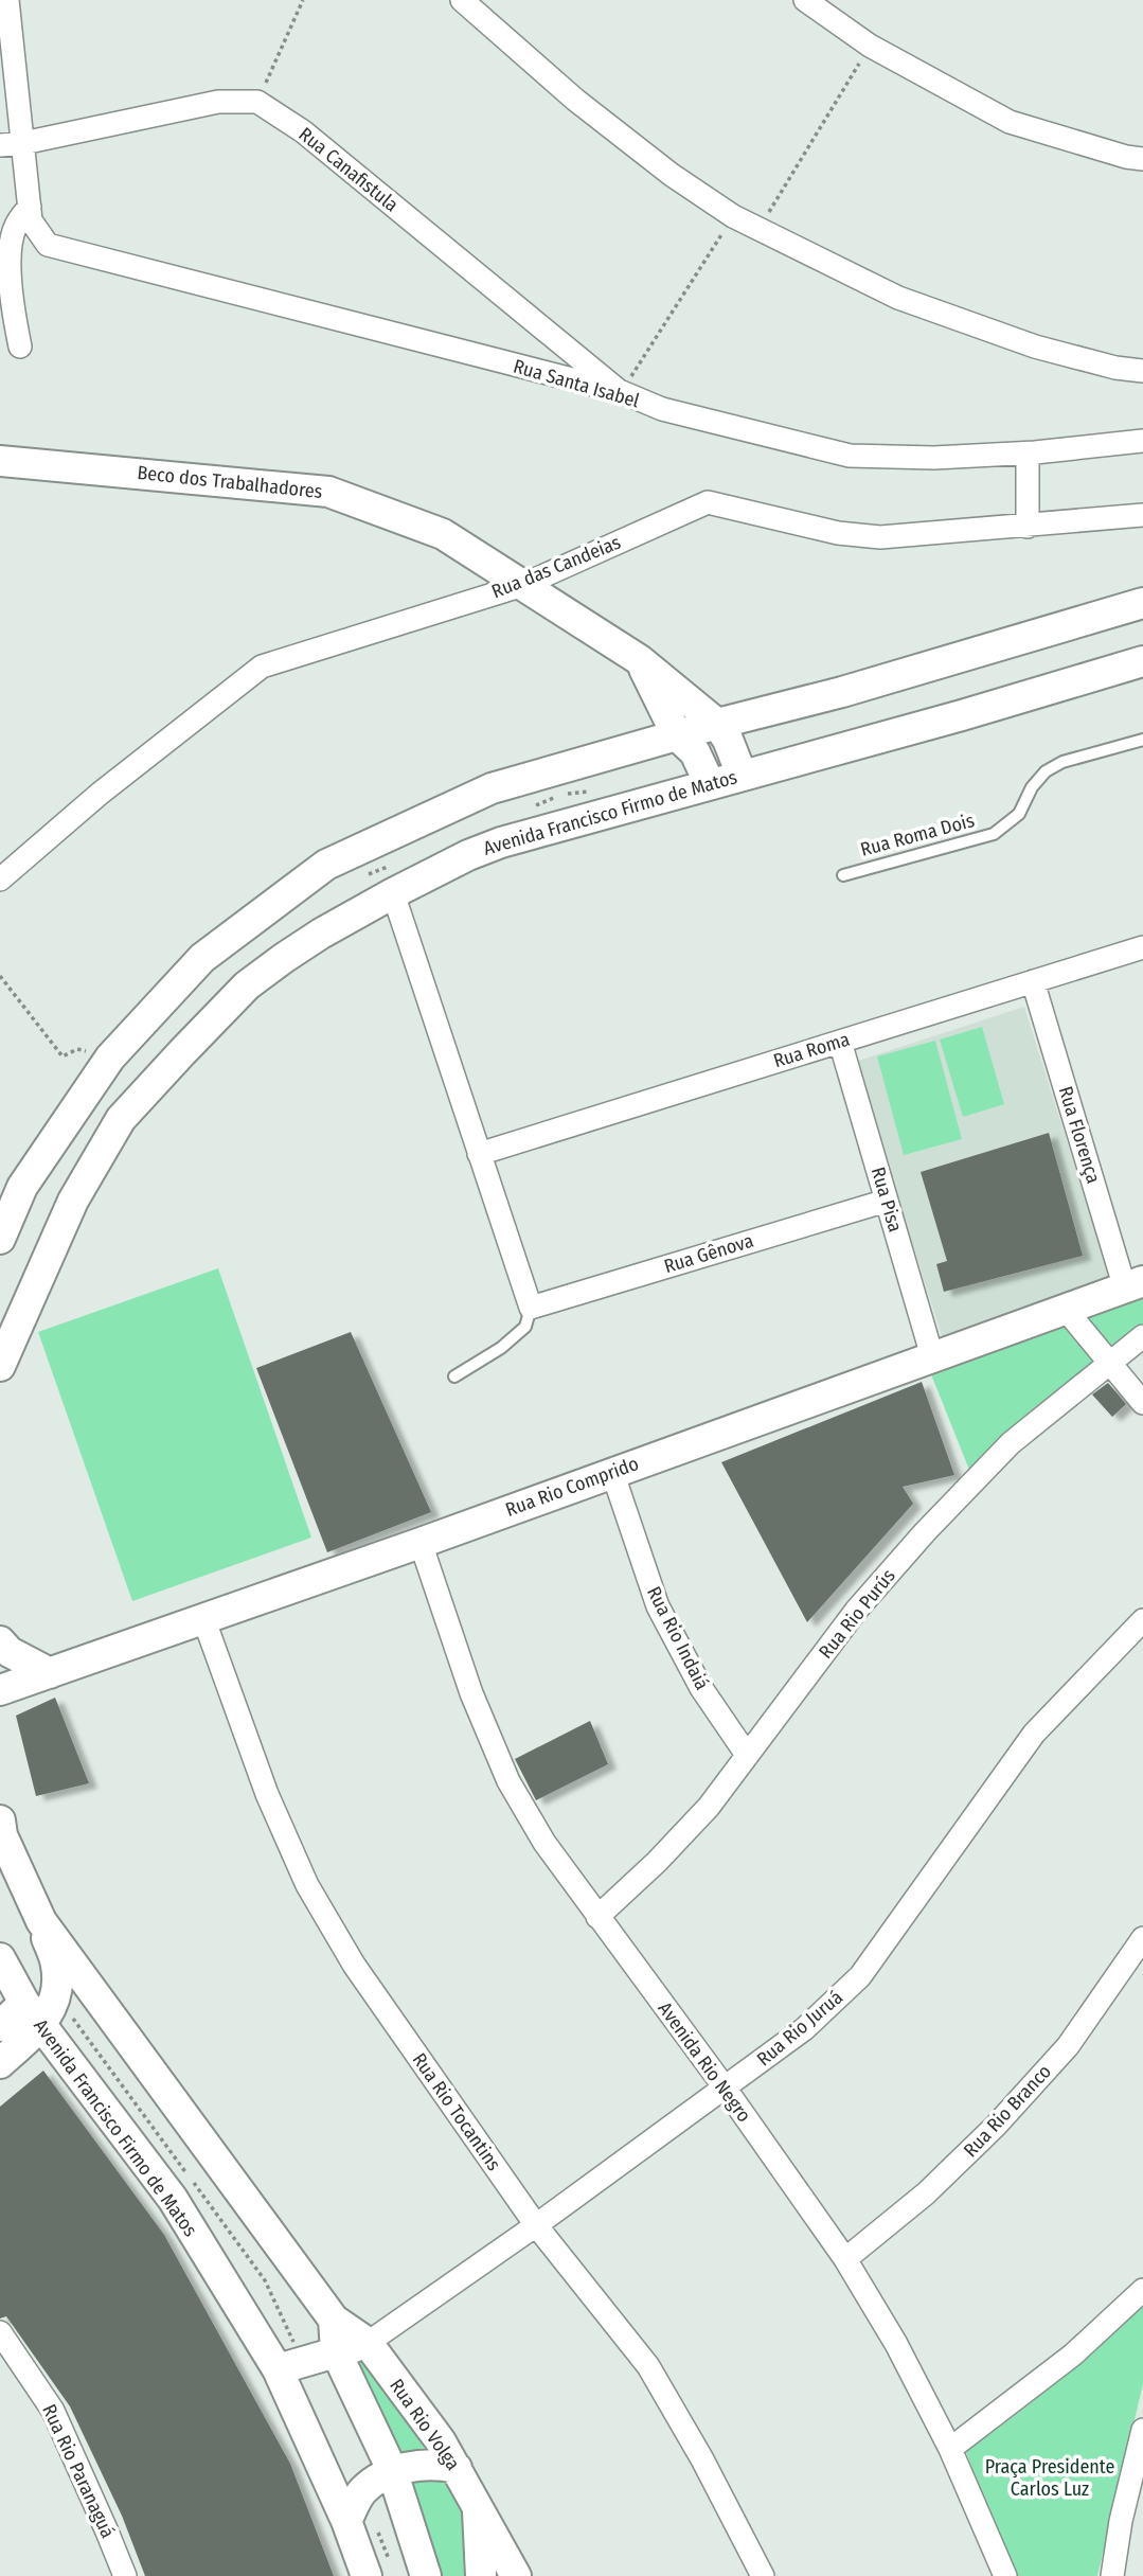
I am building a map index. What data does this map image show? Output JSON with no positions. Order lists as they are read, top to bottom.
{
  "streets": {
    "street": [
      "Rua Canafistula",
      "Rua Santa Isabel",
      "Beco dos Trabalhadores",
      "Rua das Candeias",
      "Avenida Francisco Firmo de Matos",
      "Rua Roma",
      "Rua Florença",
      "Rua Pisa",
      "Rua Gênova",
      "Rua Rio Comprido",
      "Rua Rio Purús",
      "Rua Rio Indaiá",
      "Rua Rio Juruá",
      "Avenida Rio Negro",
      "Rua Rio Branco",
      "Rua Rio Tocantins",
      "Rua Rio Volga",
      "Rua Rio Paranaguá"
    ],
    "lane": ["Rua Roma Dois"]
  },
  "crossings": [
    ["Rua Canafistula", "Rua Santa Isabel"],
    ["Beco dos Trabalhadores", "Rua das Candeias"],
    ["Beco dos Trabalhadores", "Avenida Francisco Firmo de Matos"],
    ["Rua Roma", "Rua Florença"],
    ["Rua Roma", "Rua Pisa"],
    ["Rua Florença", "Rua Rio Comprido"],
    ["Rua Pisa", "Rua Gênova"],
    ["Rua Pisa", "Rua Rio Comprido"],
    ["Rua Rio Comprido", "Rua Rio Indaiá"],
    ["Rua Rio Comprido", "Avenida Rio Negro"],
    ["Rua Rio Comprido", "Rua Rio Tocantins"],
    ["Rua Rio Purús", "Rua Rio Indaiá"],
    ["Rua Rio Purús", "Avenida Rio Negro"],
    ["Rua Rio Juruá", "Avenida Rio Negro"],
    ["Rua Rio Juruá", "Rua Rio Tocantins"],
    ["Rua Rio Juruá", "Rua Rio Volga"],
    ["Avenida Rio Negro", "Rua Rio Branco"]
  ],
  "parks": ["Praça Presidente Carlos Luz"]
}
